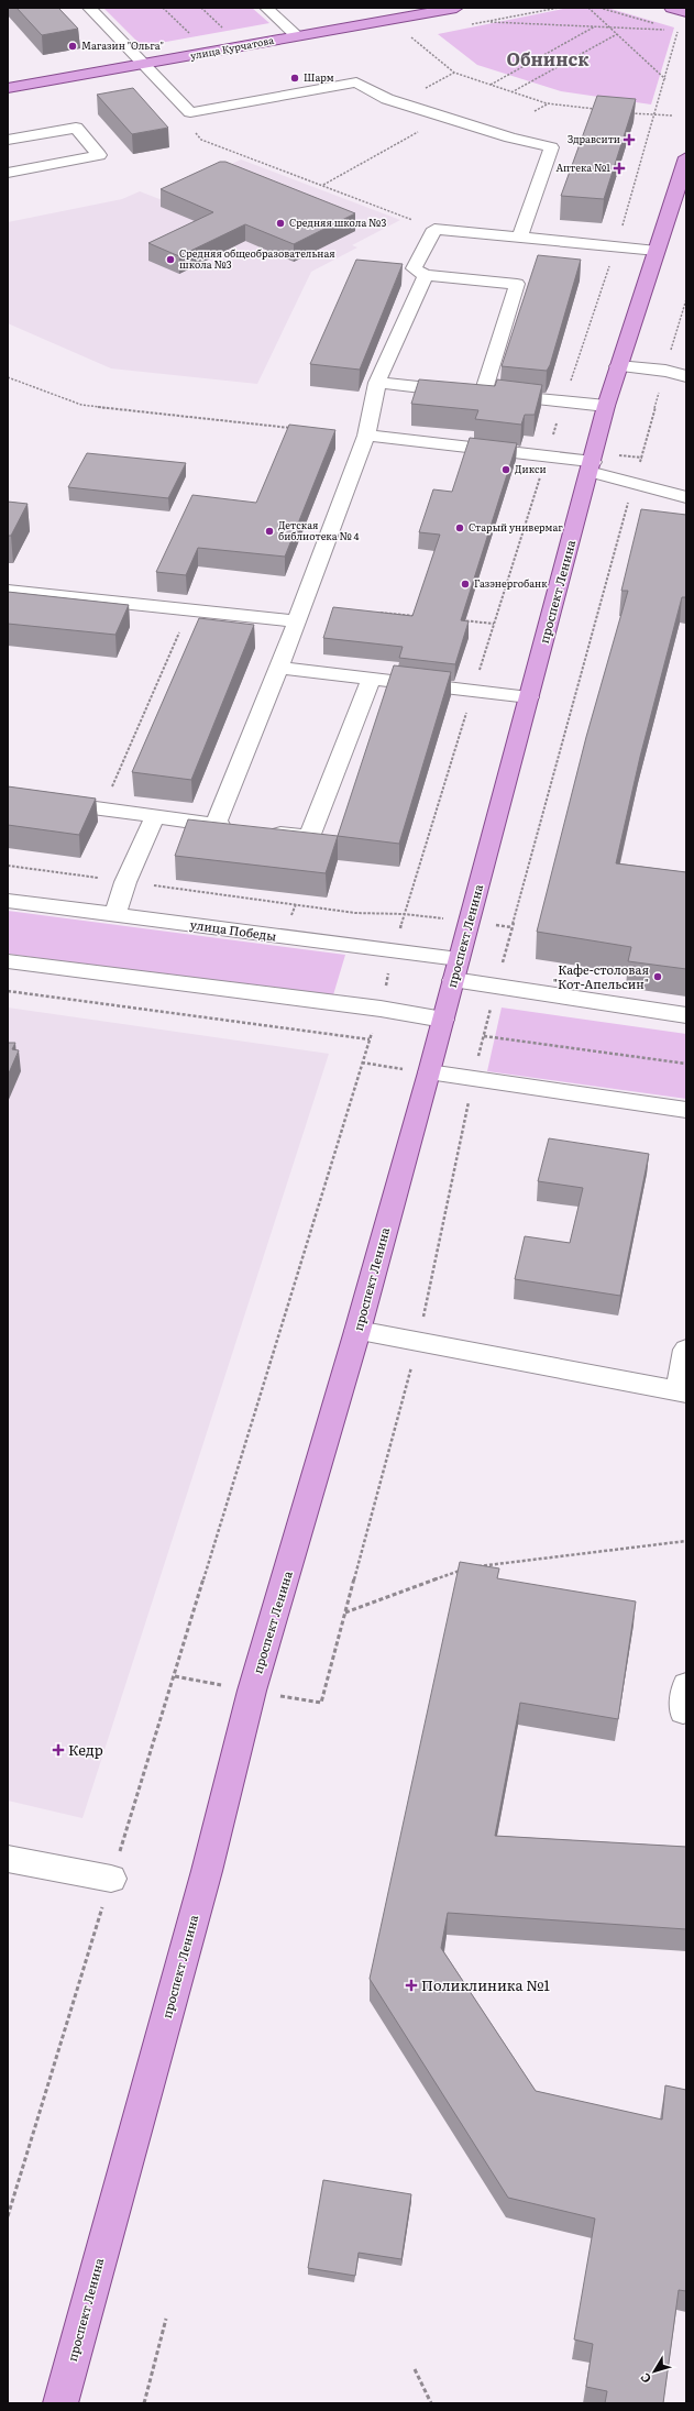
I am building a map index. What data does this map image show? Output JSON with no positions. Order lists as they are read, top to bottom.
{
  "streets": {
    "main road": ["улица Курчатова", "проспект Ленина"],
    "street": ["улица Победы"]
  },
  "crossings": [
    ["проспект Ленина", "улица Победы"]
  ],
  "districts": ["Обнинск"],
  "places": {
    "other": [
      "Магазин \"Ольга\"",
      "Шарм",
      "Средняя школа №3",
      "Средняя общеобразовательная школа №3",
      "Дикси",
      "Старый универмаг",
      "Детская библиотека № 4",
      "Газэнергобанк",
      "Кафе-столовая \"Кот-Апельсин\""
    ],
    "health": [
      "Здравсити",
      "Аптека №1",
      "Кедр",
      "Поликлиника №1"
    ]
  },
  "north": "bottom left"
}
